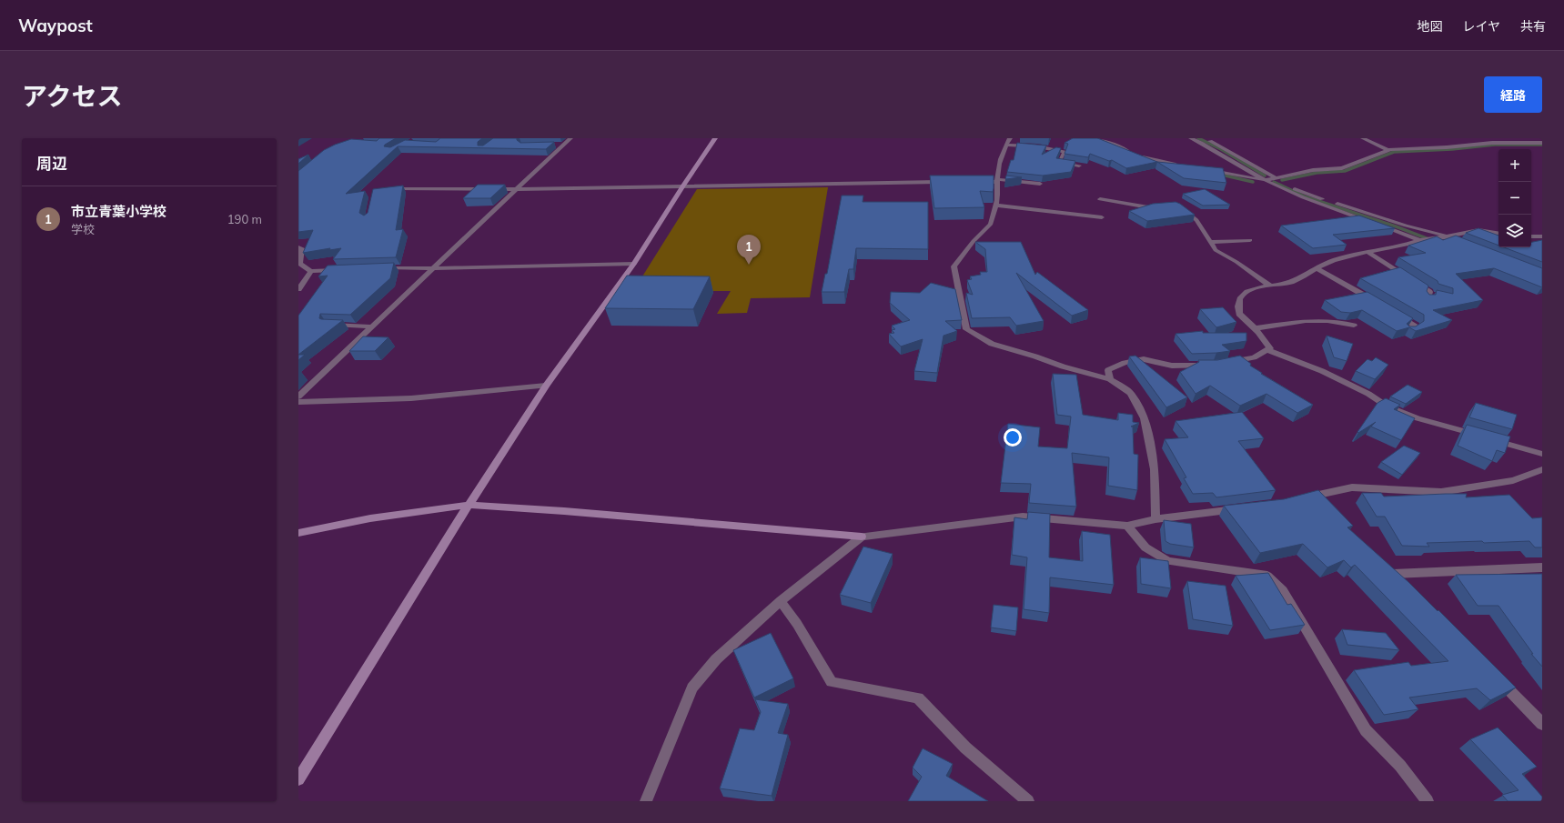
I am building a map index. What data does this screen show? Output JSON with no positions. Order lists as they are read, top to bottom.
{
  "page": {
    "header": "Waypost",
    "nav": ["地図", "レイヤ", "共有"],
    "title": "アクセス",
    "buttons": "経路",
    "heading": "周辺",
    "map_buttons": ["+", "−"],
    "list": [
      {
        "mark": "1",
        "name": "市立青葉小学校",
        "note": "学校",
        "value": "190 m"
      }
    ],
    "pins": "1"
  }
}
